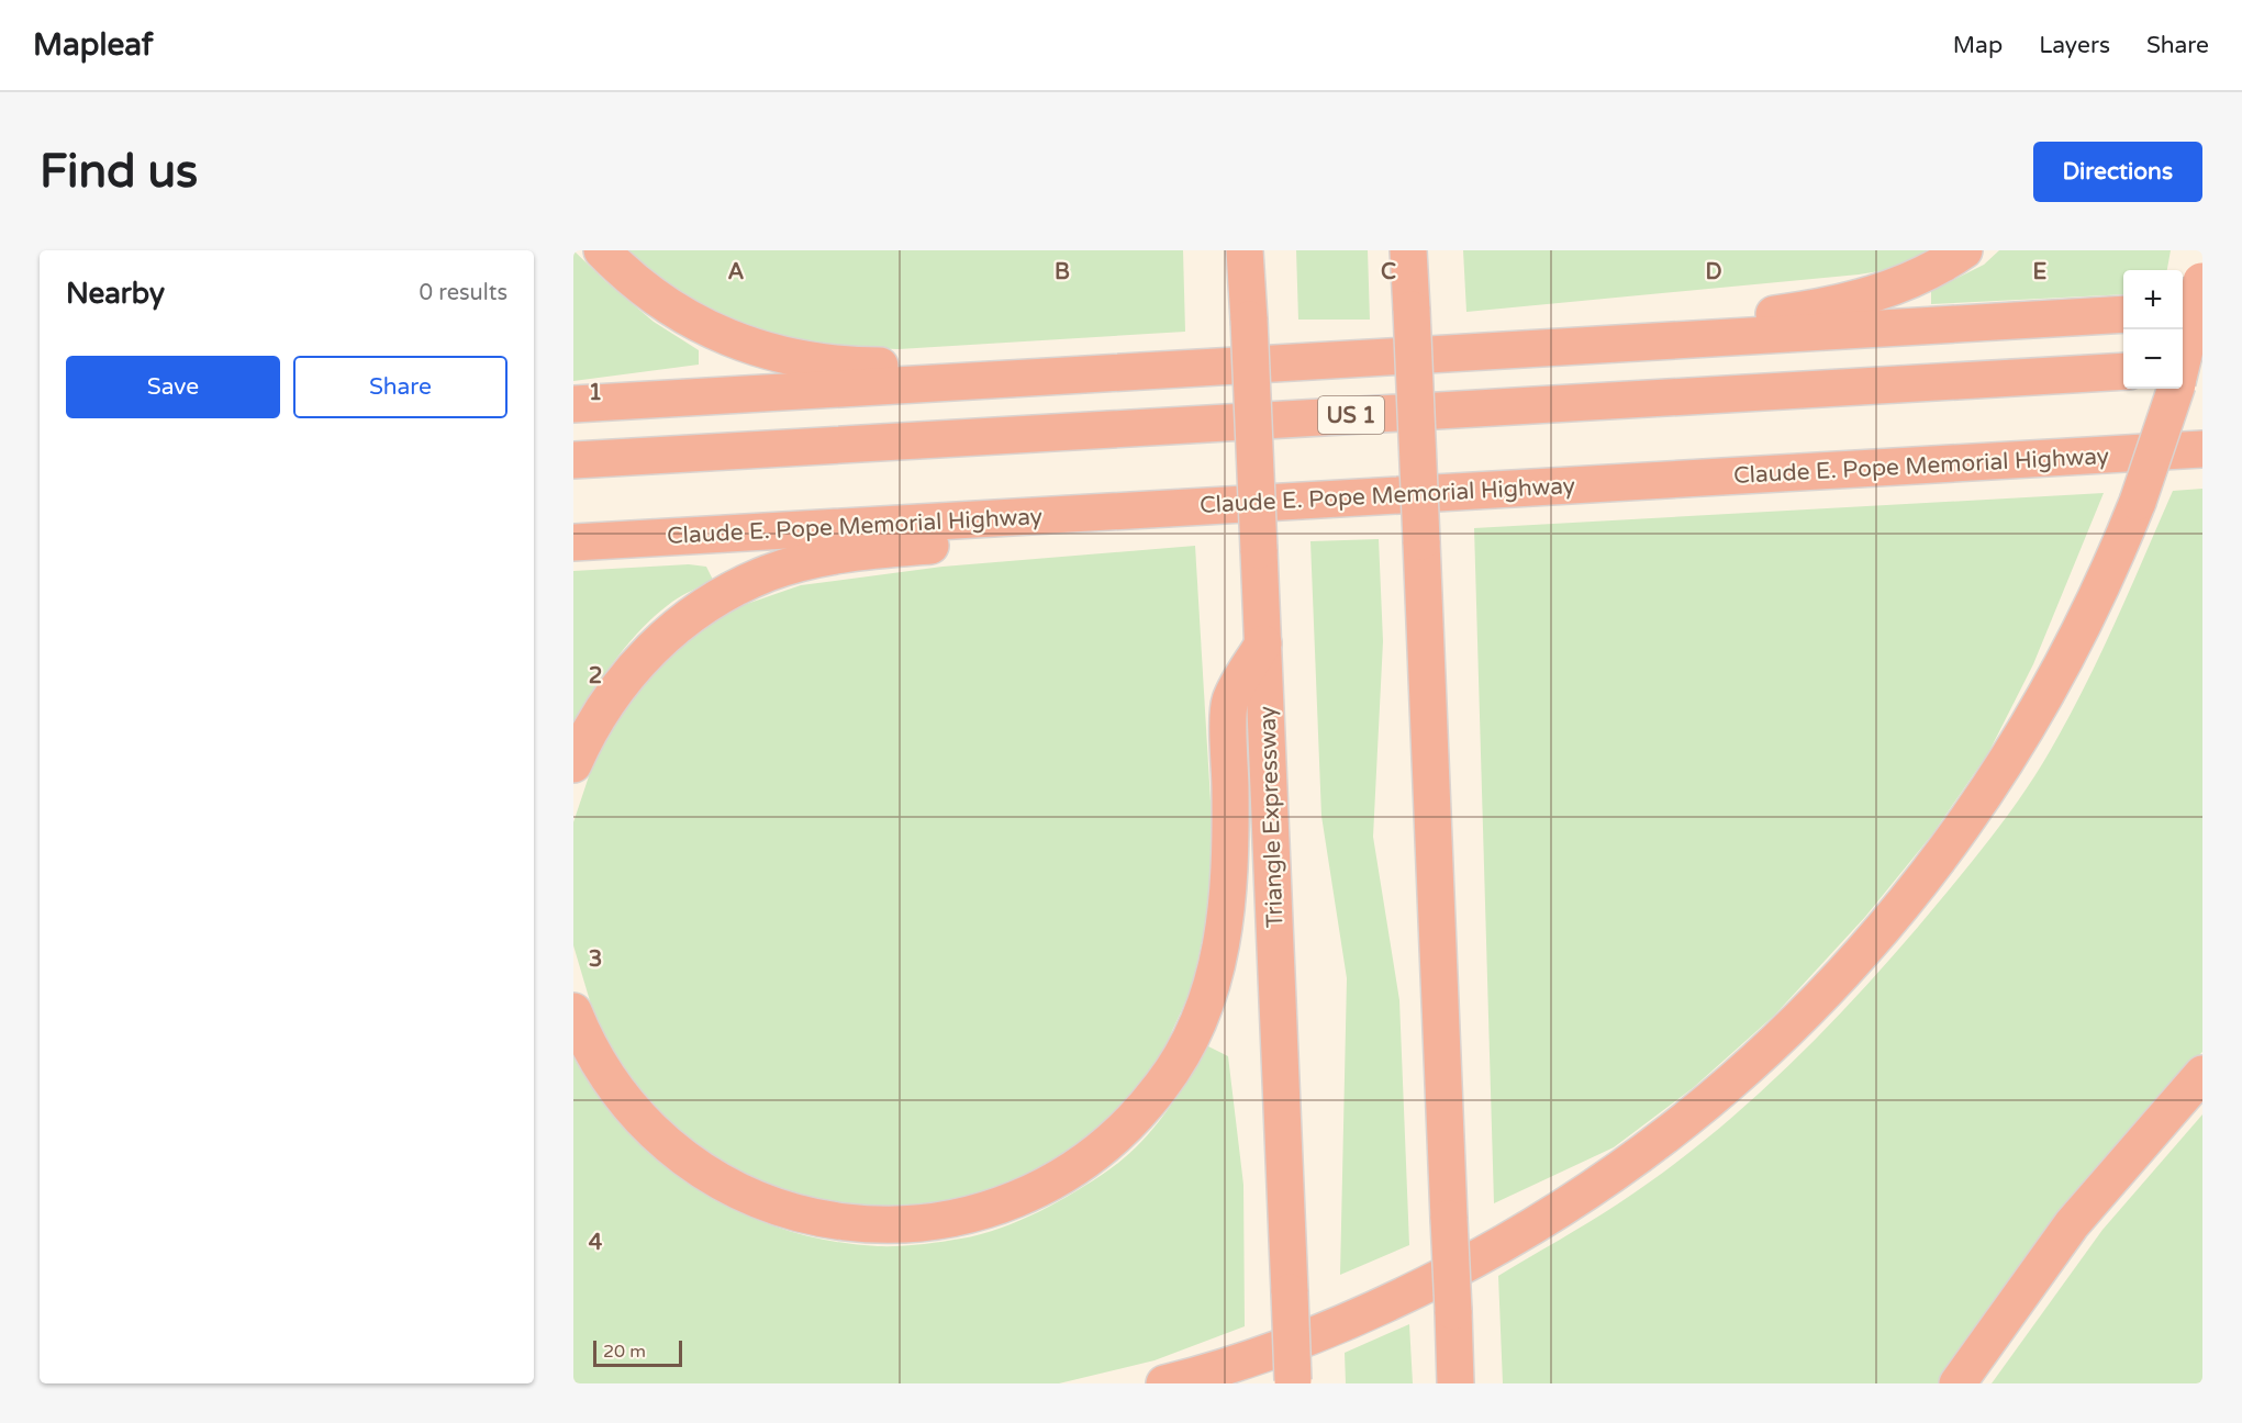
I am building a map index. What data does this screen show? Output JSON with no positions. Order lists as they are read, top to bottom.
{
  "streets": {
    "highway": ["US 1", "Claude E. Pope Memorial Highway", "Triangle Expressway"]
  },
  "scale_bar": "20 m",
  "page": {
    "header": "Mapleaf",
    "nav": ["Map", "Layers", "Share"],
    "buttons": [
      "Directions",
      ["Save", "Share"]
    ],
    "title": "Find us",
    "heading": ["Nearby", "0 results"],
    "map_buttons": ["+", "−"],
    "scale": "20 m"
  },
  "grid": {
    "columns": [
      "A",
      "B",
      "C",
      "D",
      "E"
    ],
    "rows": [
      "1",
      "2",
      "3",
      "4"
    ]
  }
}
